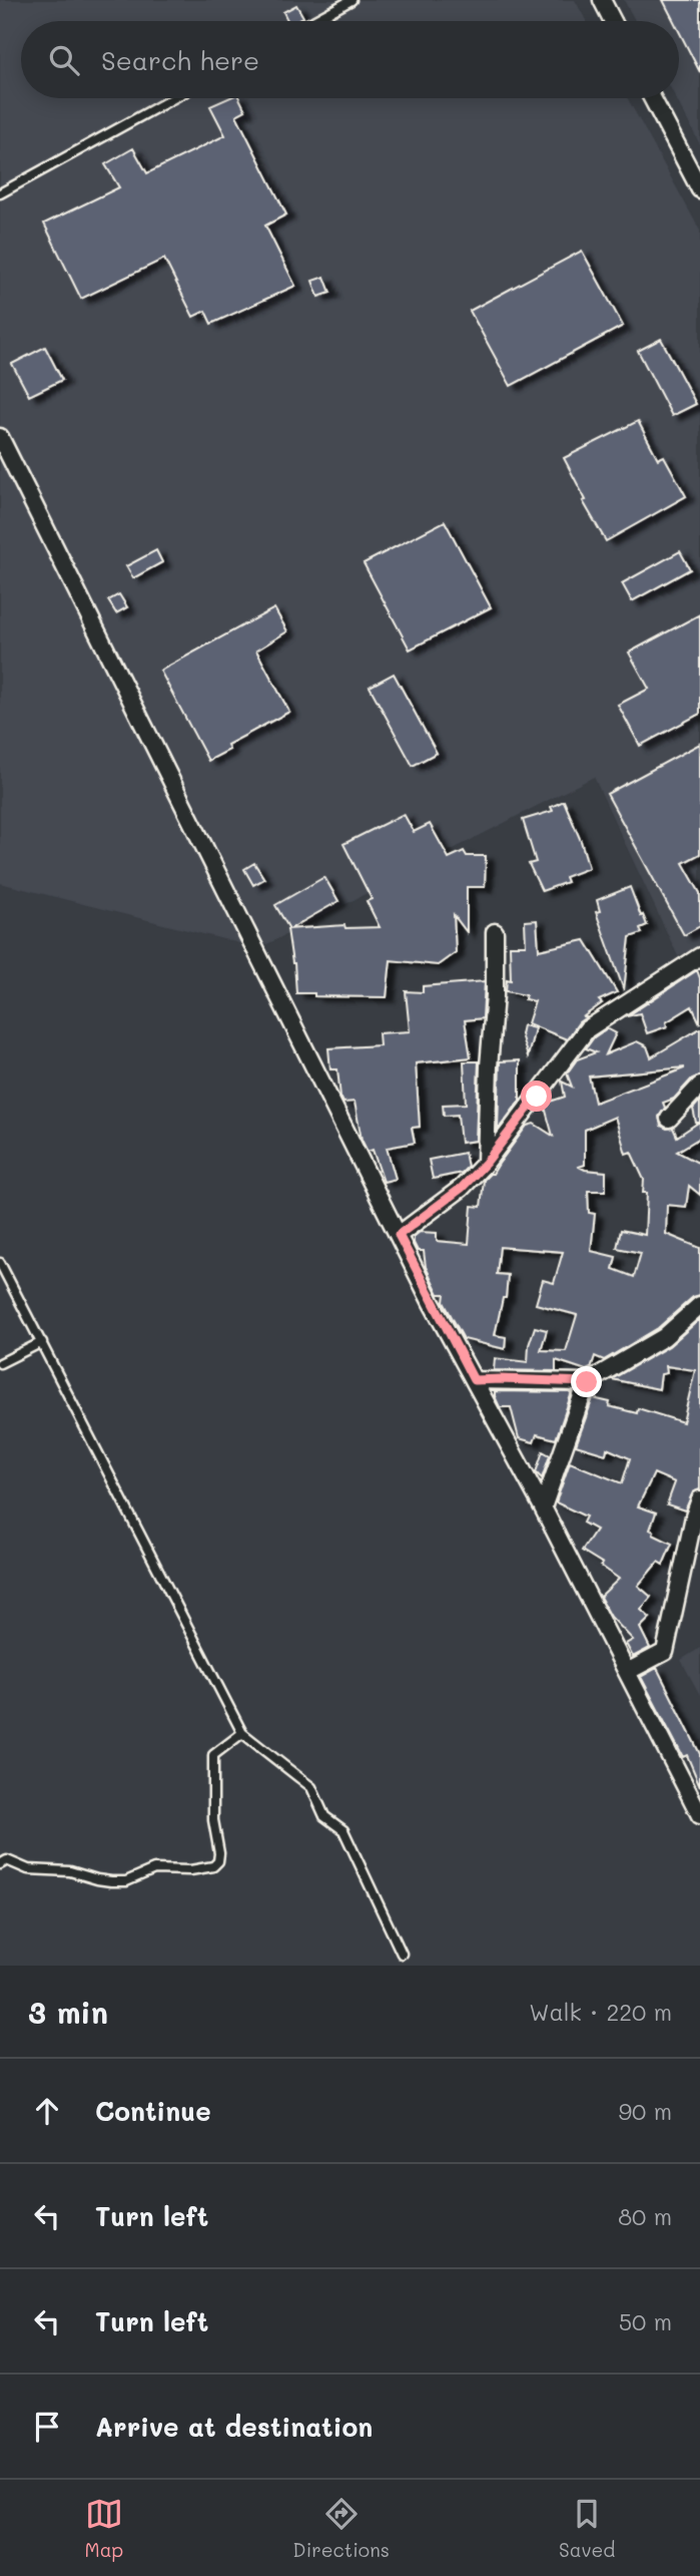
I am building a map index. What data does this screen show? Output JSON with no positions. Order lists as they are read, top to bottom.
{
  "page": {
    "search": "Search here",
    "heading": ["3 min", "Walk · 220 m"],
    "list": [
      ["Continue", "90 m"],
      ["Turn left", "80 m"],
      ["Turn left", "50 m"],
      "Arrive at destination"
    ],
    "nav": ["Map", "Directions", "Saved"]
  }
}
